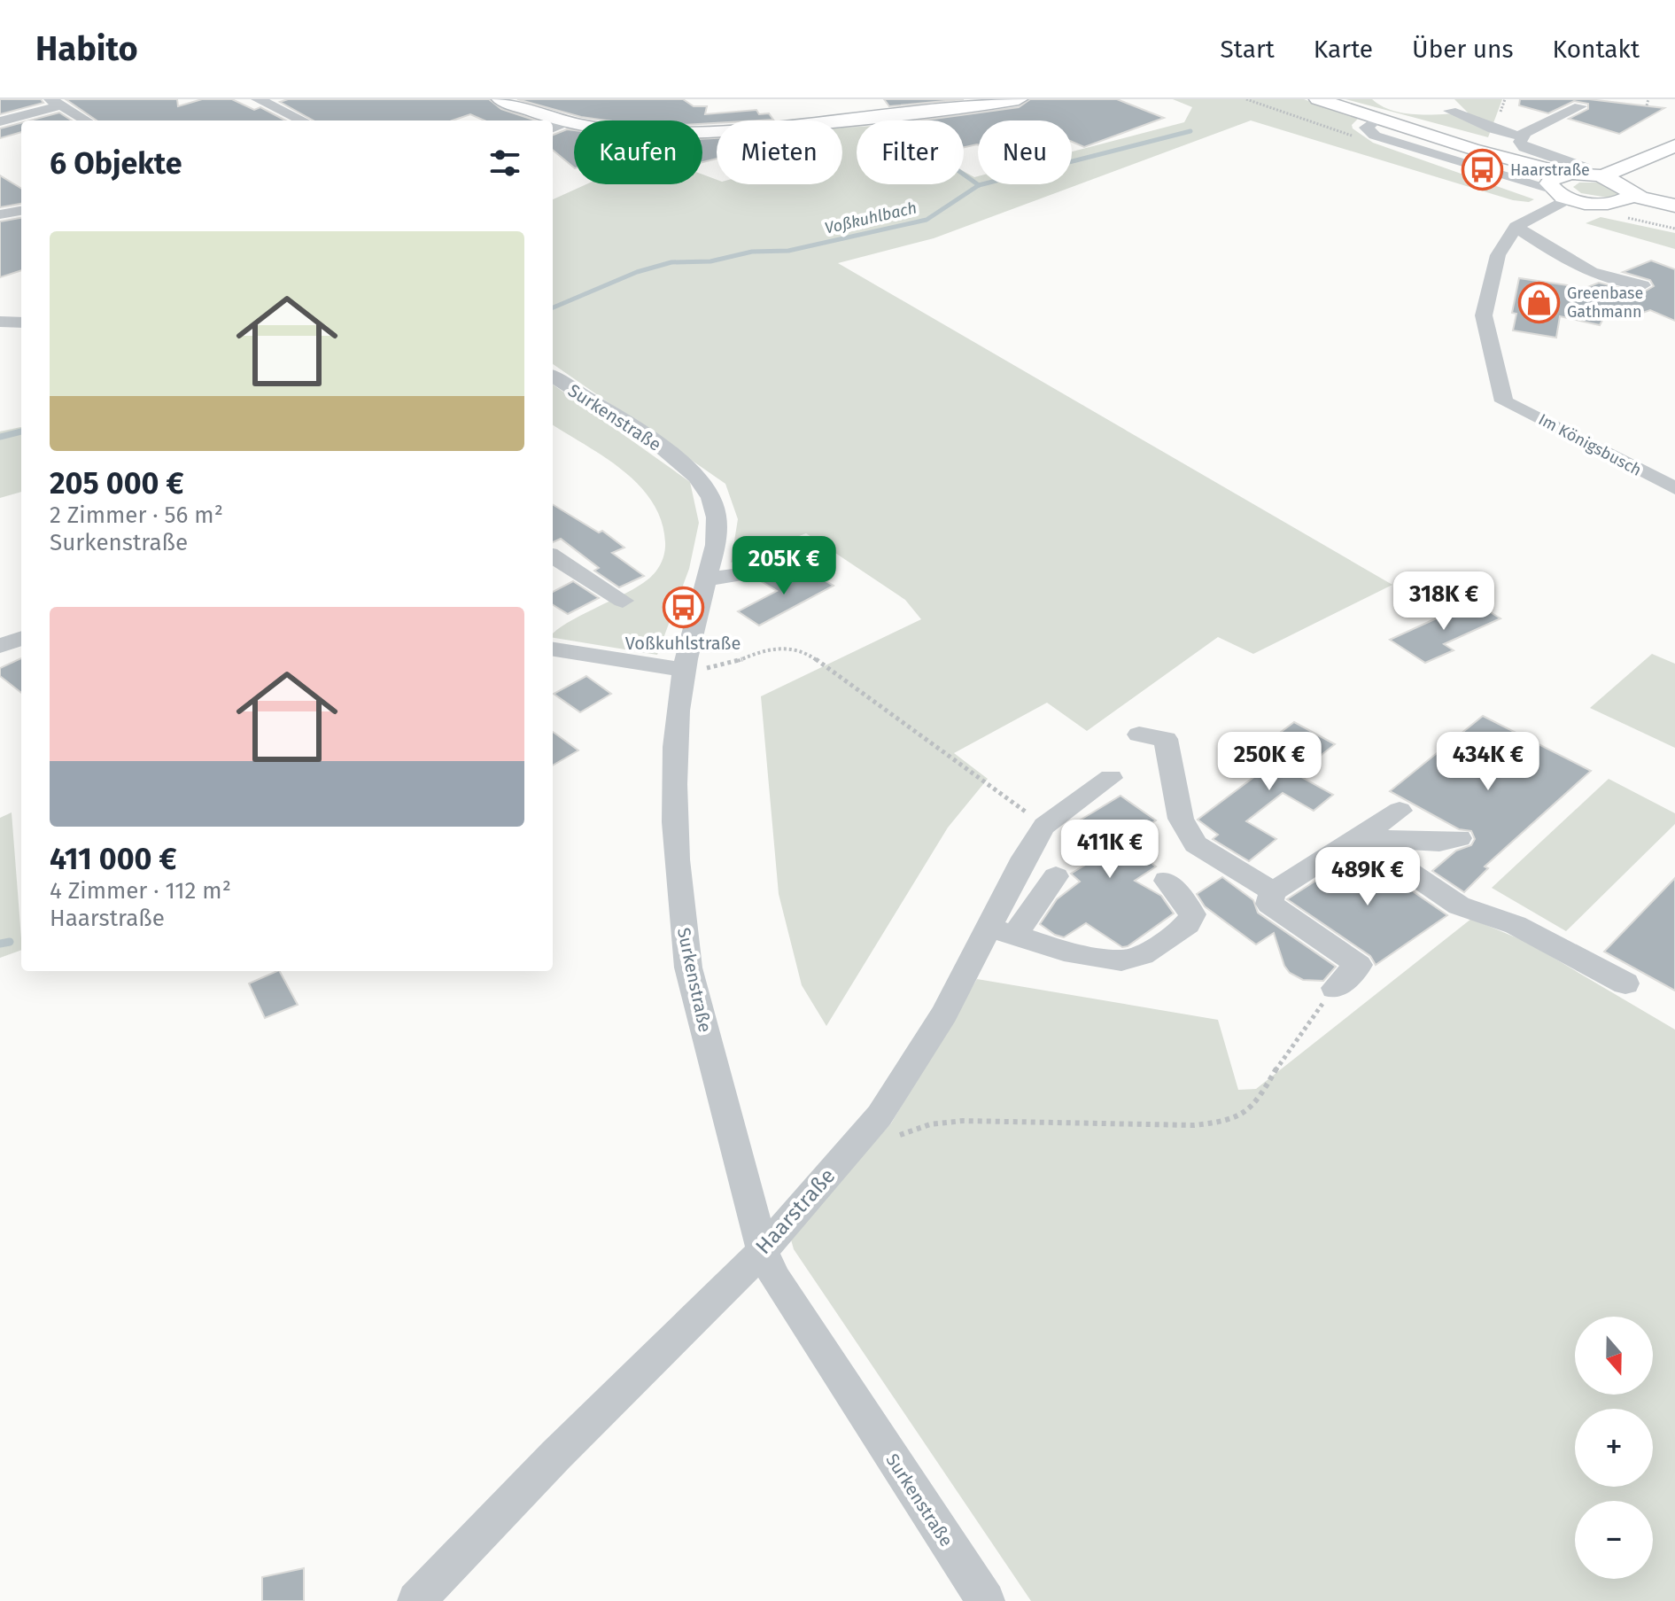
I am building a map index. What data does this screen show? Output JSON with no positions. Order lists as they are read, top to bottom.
{
  "streets": {
    "street": ["Surkenstraße", "Im Königsbusch", "Haarstraße"]
  },
  "crossings": [
    ["Surkenstraße", "Haarstraße"]
  ],
  "water": ["Voßkuhlbach"],
  "places": {
    "bus stop": ["Haarstraße", "Voßkuhlstraße"],
    "shop": ["Greenbase Gathmann"]
  },
  "north": "bottom",
  "page": {
    "header": "Habito",
    "nav": [
      "Start",
      "Karte",
      "Über uns",
      "Kontakt"
    ],
    "chip": [
      "Kaufen",
      "Mieten",
      "Filter",
      "Neu"
    ],
    "heading": "6 Objekte",
    "list": [
      {
        "name": "205 000 €",
        "note": "2 Zimmer · 56 m² · Surkenstraße"
      },
      {
        "name": "411 000 €",
        "note": "4 Zimmer · 112 m² · Haarstraße"
      }
    ],
    "price": [
      "205K €",
      "318K €",
      "250K €",
      "434K €",
      "411K €",
      "489K €"
    ],
    "map_buttons": ["+", "−"]
  }
}
